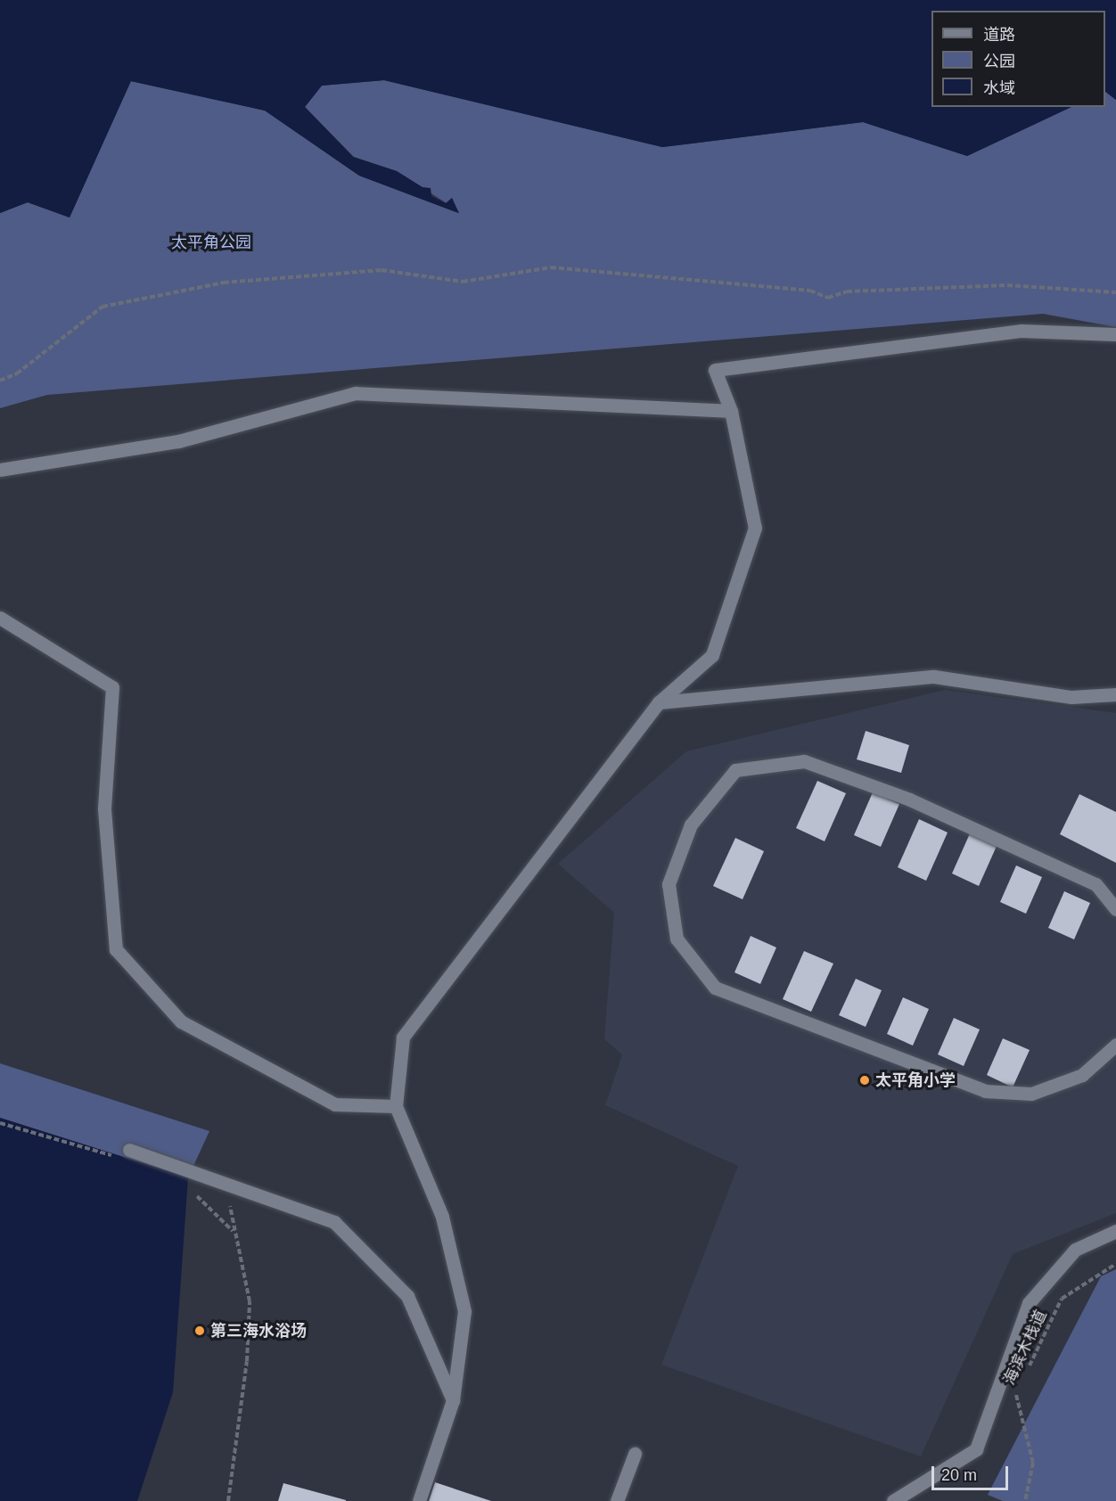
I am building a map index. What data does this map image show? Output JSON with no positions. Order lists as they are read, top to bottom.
{
  "streets": {
    "path": ["海滨木栈道"]
  },
  "parks": ["太平角公园"],
  "places": ["太平角小学", "第三海水浴场"],
  "legend": ["道路", "公园", "水域"],
  "scale_bar": "20 m"
}
